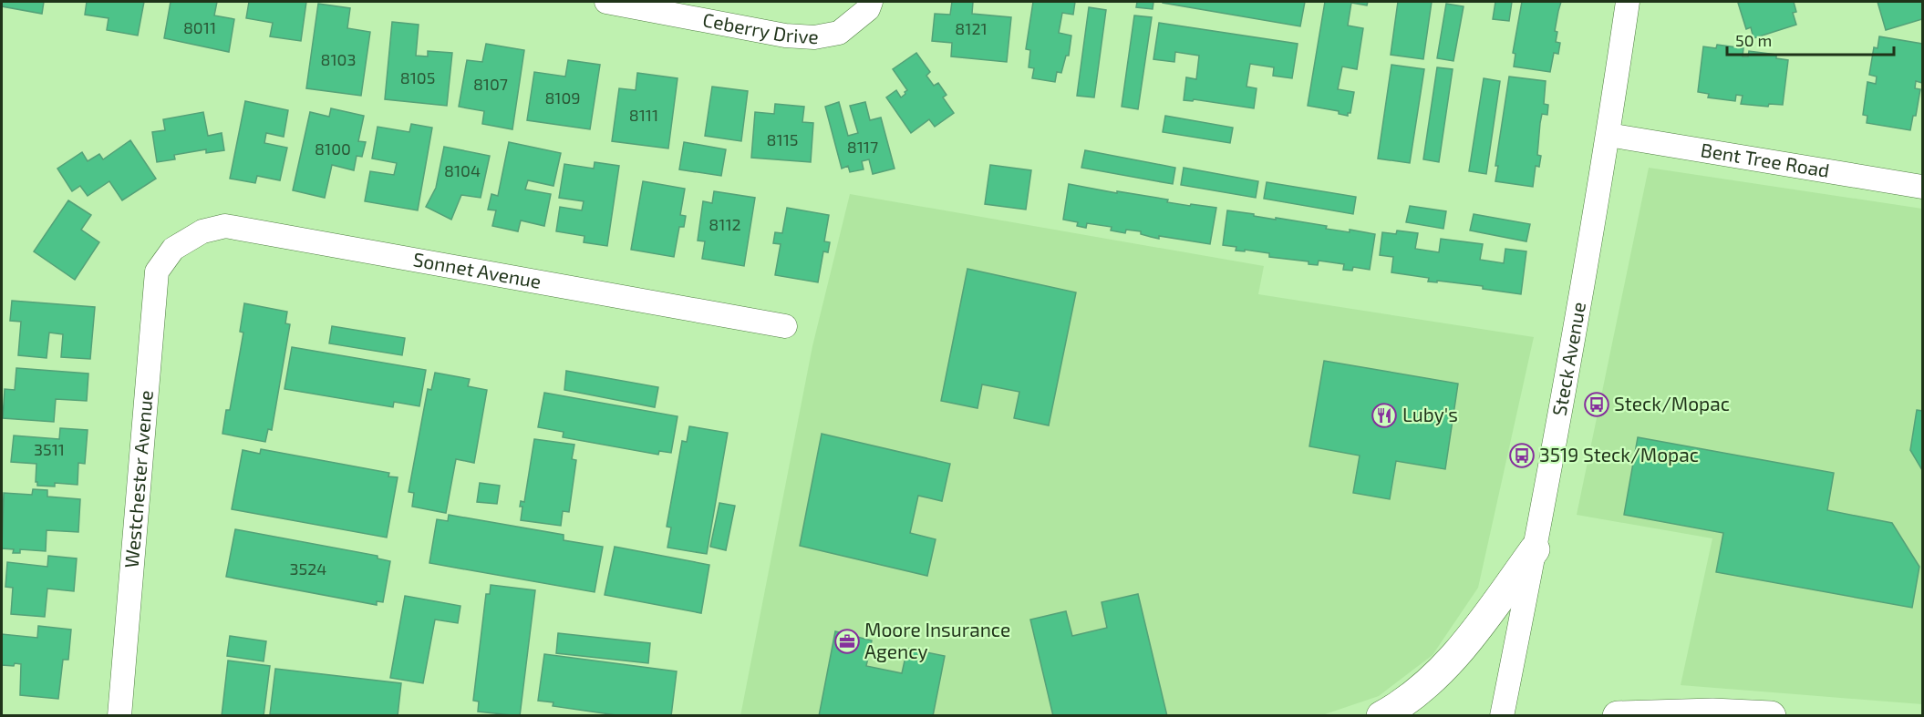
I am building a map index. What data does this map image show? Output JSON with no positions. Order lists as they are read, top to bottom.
{
  "streets": {
    "street": [
      "Ceberry Drive",
      "Bent Tree Road",
      "Sonnet Avenue",
      "Steck Avenue",
      "Westchester Avenue"
    ]
  },
  "crossings": [
    ["Bent Tree Road", "Steck Avenue"],
    ["Sonnet Avenue", "Westchester Avenue"]
  ],
  "places": {
    "bus stop": ["Steck/Mopac", "3519 Steck/Mopac"],
    "restaurant": ["Luby's"],
    "office": ["Moore Insurance Agency"]
  },
  "house_numbers": [
    "8011",
    "8121",
    "8103",
    "8105",
    "8107",
    "8109",
    "8111",
    "8115",
    "8117",
    "8100",
    "8104",
    "8112",
    "3511",
    "3524"
  ],
  "scale_bar": "50 m"
}
